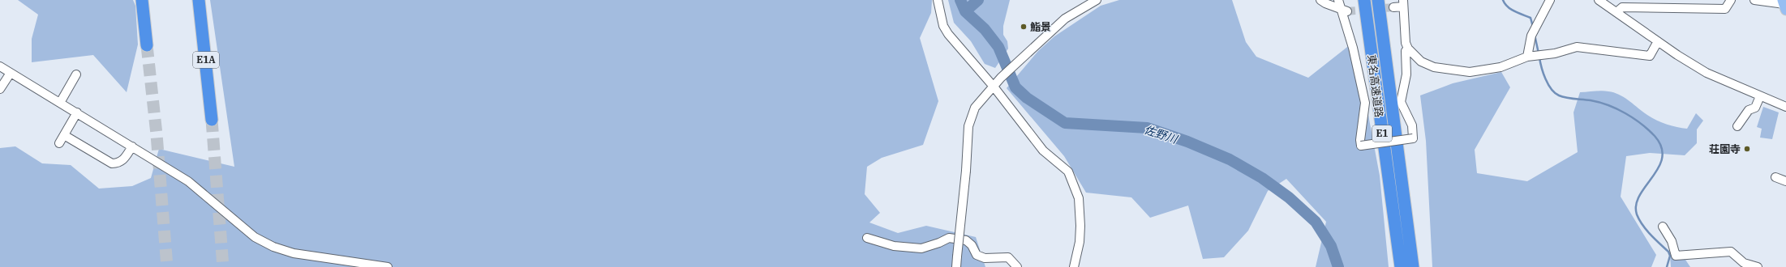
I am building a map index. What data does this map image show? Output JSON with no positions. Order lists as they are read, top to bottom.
{
  "streets": {
    "highway": ["E1A", "東名高速道路", "E1"]
  },
  "water": ["佐野川"],
  "places": ["鮨景", "荘園寺"]
}
